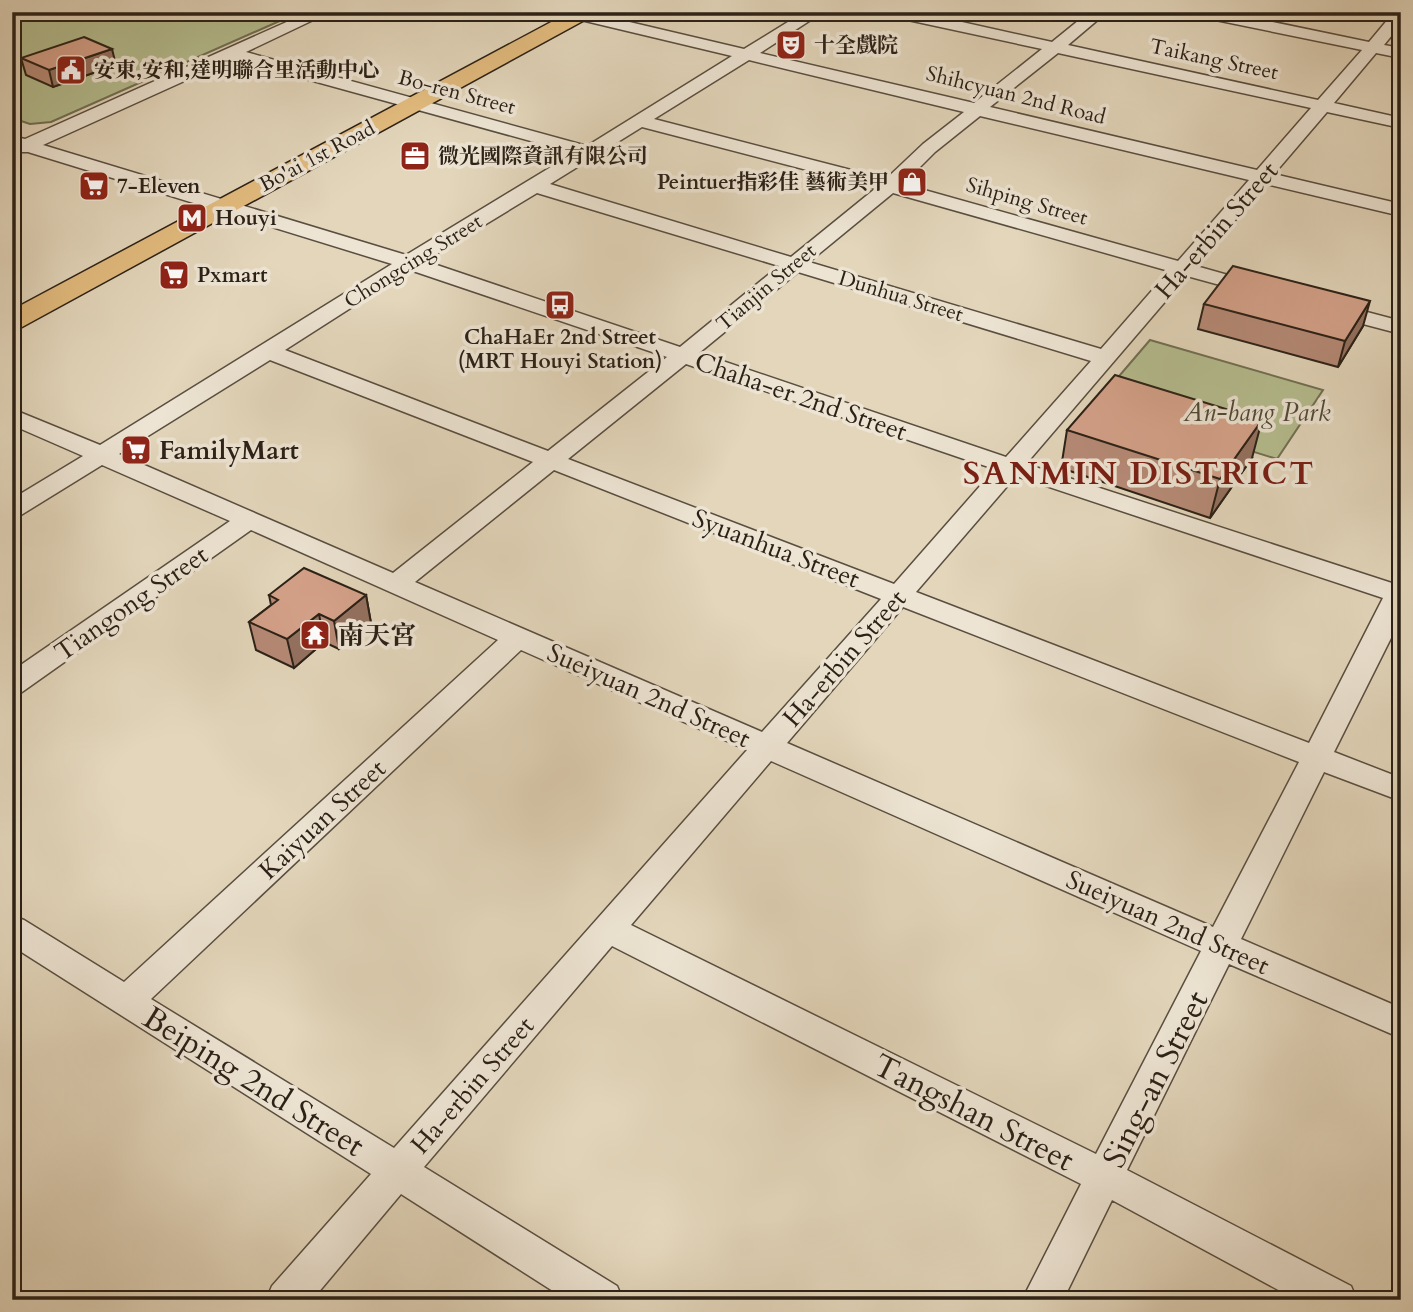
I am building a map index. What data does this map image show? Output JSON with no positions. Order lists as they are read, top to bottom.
{
  "streets": {
    "main road": ["Bo'ai 1st Road"],
    "street": [
      "Taikang Street",
      "Bo-ren Street",
      "Shihcyuan 2nd Road",
      "Sihping Street",
      "Ha-erbin Street",
      "Chongcing Street",
      "Tianjin Street",
      "Dunhua Street",
      "Chaha-er 2nd Street",
      "Syuanhua Street",
      "Tiangong Street",
      "Sueiyuan 2nd Street",
      "Kaiyuan Street",
      "Sing-an Street",
      "Beiping 2nd Street",
      "Tangshan Street"
    ]
  },
  "crossings": [
    ["Taikang Street", "Ha-erbin Street"],
    ["Taikang Street", "Tianjin Street"],
    ["Bo-ren Street", "Bo'ai 1st Road"],
    ["Bo-ren Street", "Chongcing Street"],
    ["Shihcyuan 2nd Road", "Bo'ai 1st Road"],
    ["Shihcyuan 2nd Road", "Ha-erbin Street"],
    ["Shihcyuan 2nd Road", "Chongcing Street"],
    ["Shihcyuan 2nd Road", "Tianjin Street"],
    ["Bo'ai 1st Road", "Chaha-er 2nd Street"],
    ["Sihping Street", "Ha-erbin Street"],
    ["Sihping Street", "Chongcing Street"],
    ["Sihping Street", "Tianjin Street"],
    ["Ha-erbin Street", "Dunhua Street"],
    ["Ha-erbin Street", "Chaha-er 2nd Street"],
    ["Ha-erbin Street", "Syuanhua Street"],
    ["Ha-erbin Street", "Sueiyuan 2nd Street"],
    ["Ha-erbin Street", "Beiping 2nd Street"],
    ["Ha-erbin Street", "Tangshan Street"],
    ["Chongcing Street", "Dunhua Street"],
    ["Chongcing Street", "Chaha-er 2nd Street"],
    ["Chongcing Street", "Syuanhua Street"],
    ["Chongcing Street", "Sueiyuan 2nd Street"],
    ["Tianjin Street", "Dunhua Street"],
    ["Tianjin Street", "Chaha-er 2nd Street"],
    ["Tianjin Street", "Syuanhua Street"],
    ["Tianjin Street", "Sueiyuan 2nd Street"],
    ["Chaha-er 2nd Street", "Sing-an Street"],
    ["Syuanhua Street", "Sing-an Street"],
    ["Tiangong Street", "Sueiyuan 2nd Street"],
    ["Sueiyuan 2nd Street", "Kaiyuan Street"],
    ["Sueiyuan 2nd Street", "Sing-an Street"],
    ["Kaiyuan Street", "Beiping 2nd Street"],
    ["Sing-an Street", "Tangshan Street"]
  ],
  "districts": ["SANMIN DISTRICT"],
  "parks": ["An-bang Park"],
  "places": {
    "theatre": ["十全戲院"],
    "public building": ["安東,安和,達明聯合里活動中心"],
    "office": ["微光國際資訊有限公司"],
    "shop": ["Peintuer指彩佳 藝術美甲"],
    "supermarket": ["7-Eleven", "Pxmart", "FamilyMart"],
    "metro station": ["Houyi"],
    "bus stop": ["ChaHaEr 2nd Street (MRT Houyi Station)"],
    "temple": ["南天宮"]
  }
}
